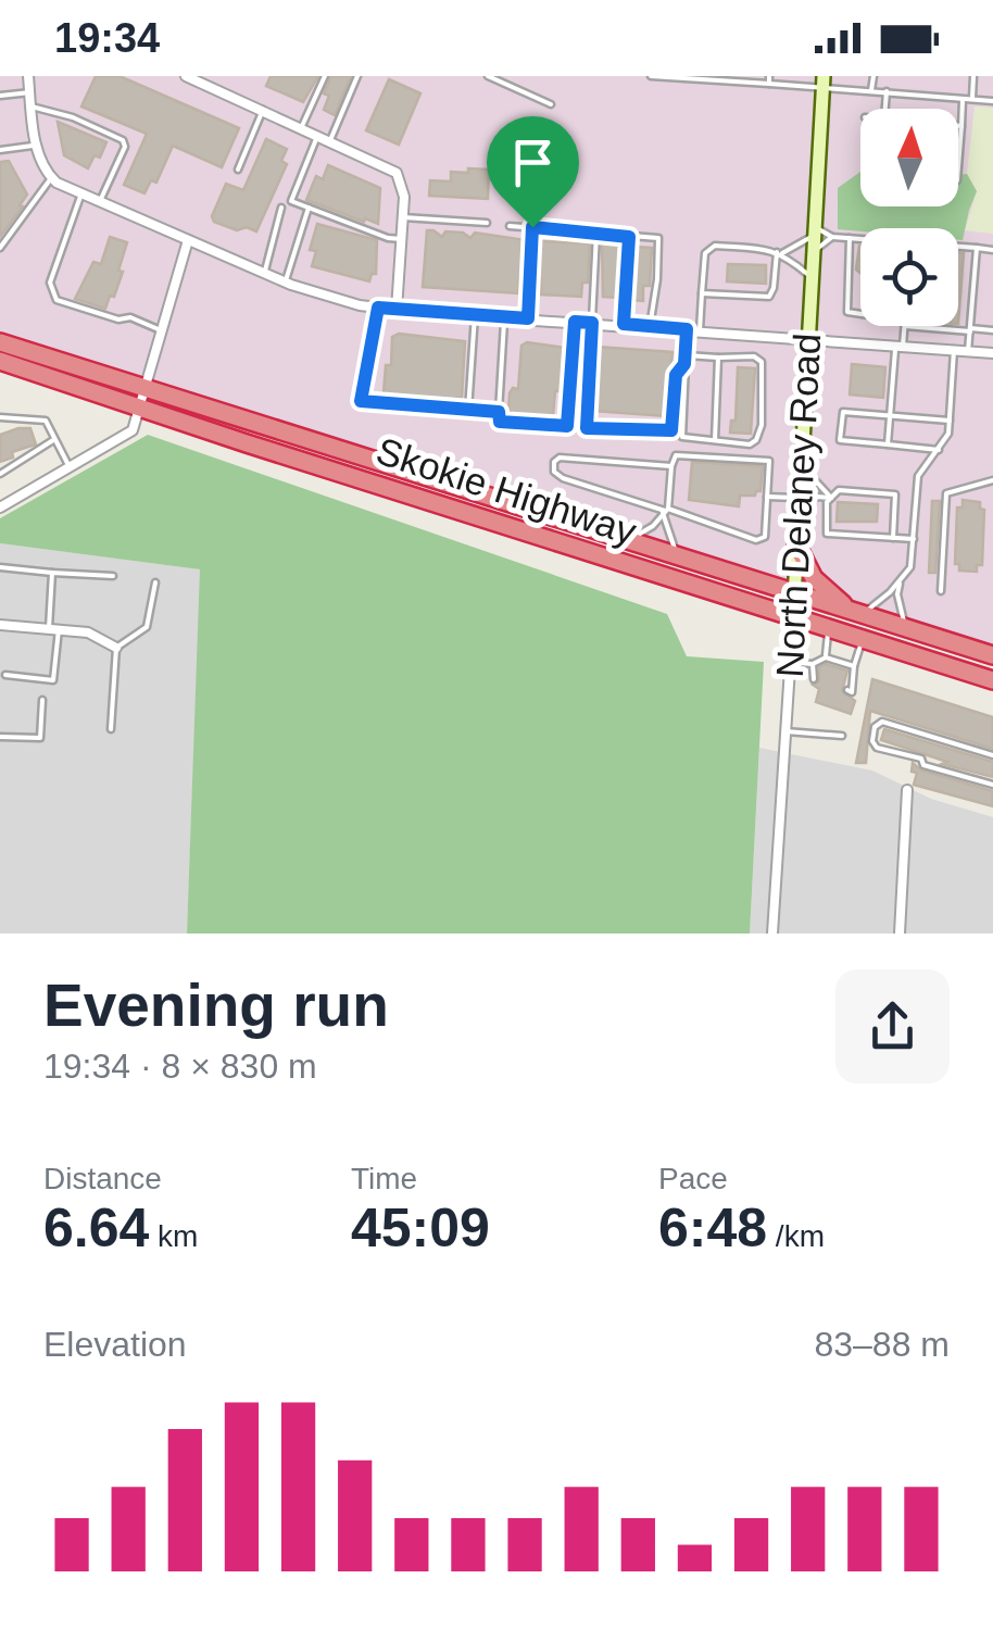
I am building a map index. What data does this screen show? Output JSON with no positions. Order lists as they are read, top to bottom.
{
  "streets": {
    "highway": ["Skokie Highway"],
    "street": ["North Delaney Road"]
  },
  "crossings": [
    ["Skokie Highway", "North Delaney Road"]
  ],
  "north": "top",
  "page": {
    "status": "19:34",
    "heading": ["Evening run", "19:34 · 8 × 830 m"],
    "stats": [
      ["Distance", "6.64 km"],
      ["Time", "45:09"],
      ["Pace", "6:48 /km"]
    ],
    "chart": ["Elevation", "83–88 m"]
  }
}
